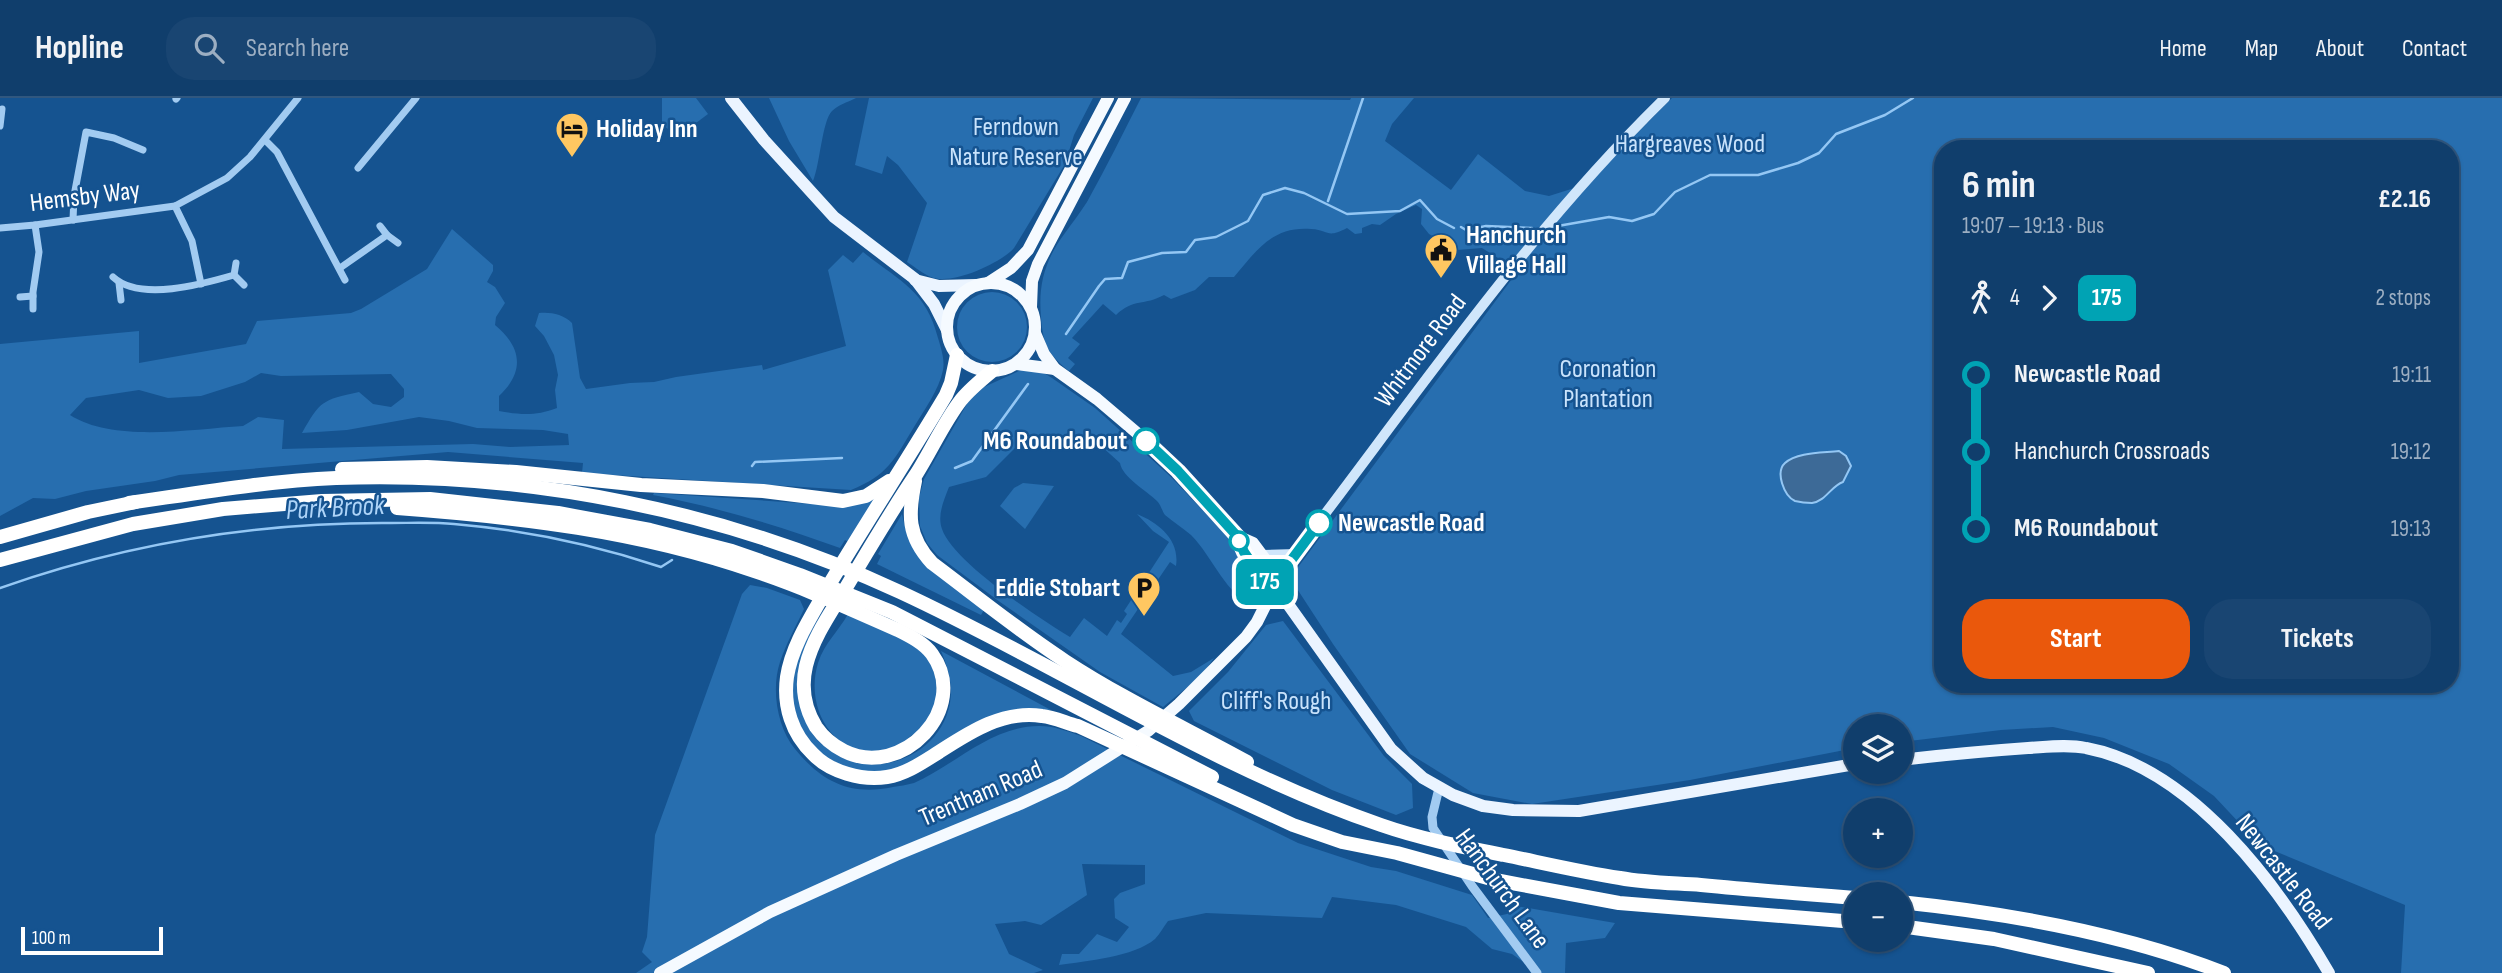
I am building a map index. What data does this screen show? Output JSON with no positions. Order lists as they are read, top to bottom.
{
  "streets": {
    "highway": ["Trentham Road"],
    "main road": ["Whitmore Road", "Newcastle Road"],
    "street": ["Hemsby Way", "Hanchurch Lane"]
  },
  "crossings": [
    ["Whitmore Road", "Trentham Road"]
  ],
  "water": ["Park Brook"],
  "parks": [
    "Ferndown Nature Reserve",
    "Hargreaves Wood",
    "Coronation Plantation",
    "Cliff's Rough"
  ],
  "places": {
    "hotel": ["Holiday Inn"],
    "public building": ["Hanchurch Village Hall"],
    "other": ["M6 Roundabout", "Newcastle Road"],
    "parking": ["Eddie Stobart"]
  },
  "lines": ["bus line 175"],
  "scale_bar": "100 m",
  "page": {
    "header": "Hopline",
    "search": "Search here",
    "nav": [
      "Home",
      "Map",
      "About",
      "Contact"
    ],
    "on_map": "175",
    "heading": ["6 min", "19:07 – 19:13 · Bus", "£2.16"],
    "legs": ["4", "175", "2 stops"],
    "list": [
      {
        "name": "Newcastle Road",
        "value": "19:11"
      },
      {
        "name": "Hanchurch Crossroads",
        "value": "19:12"
      },
      {
        "name": "M6 Roundabout",
        "value": "19:13"
      }
    ],
    "buttons": ["Start", "Tickets"],
    "map_buttons": ["+", "−"],
    "scale": "100 m"
  }
}
